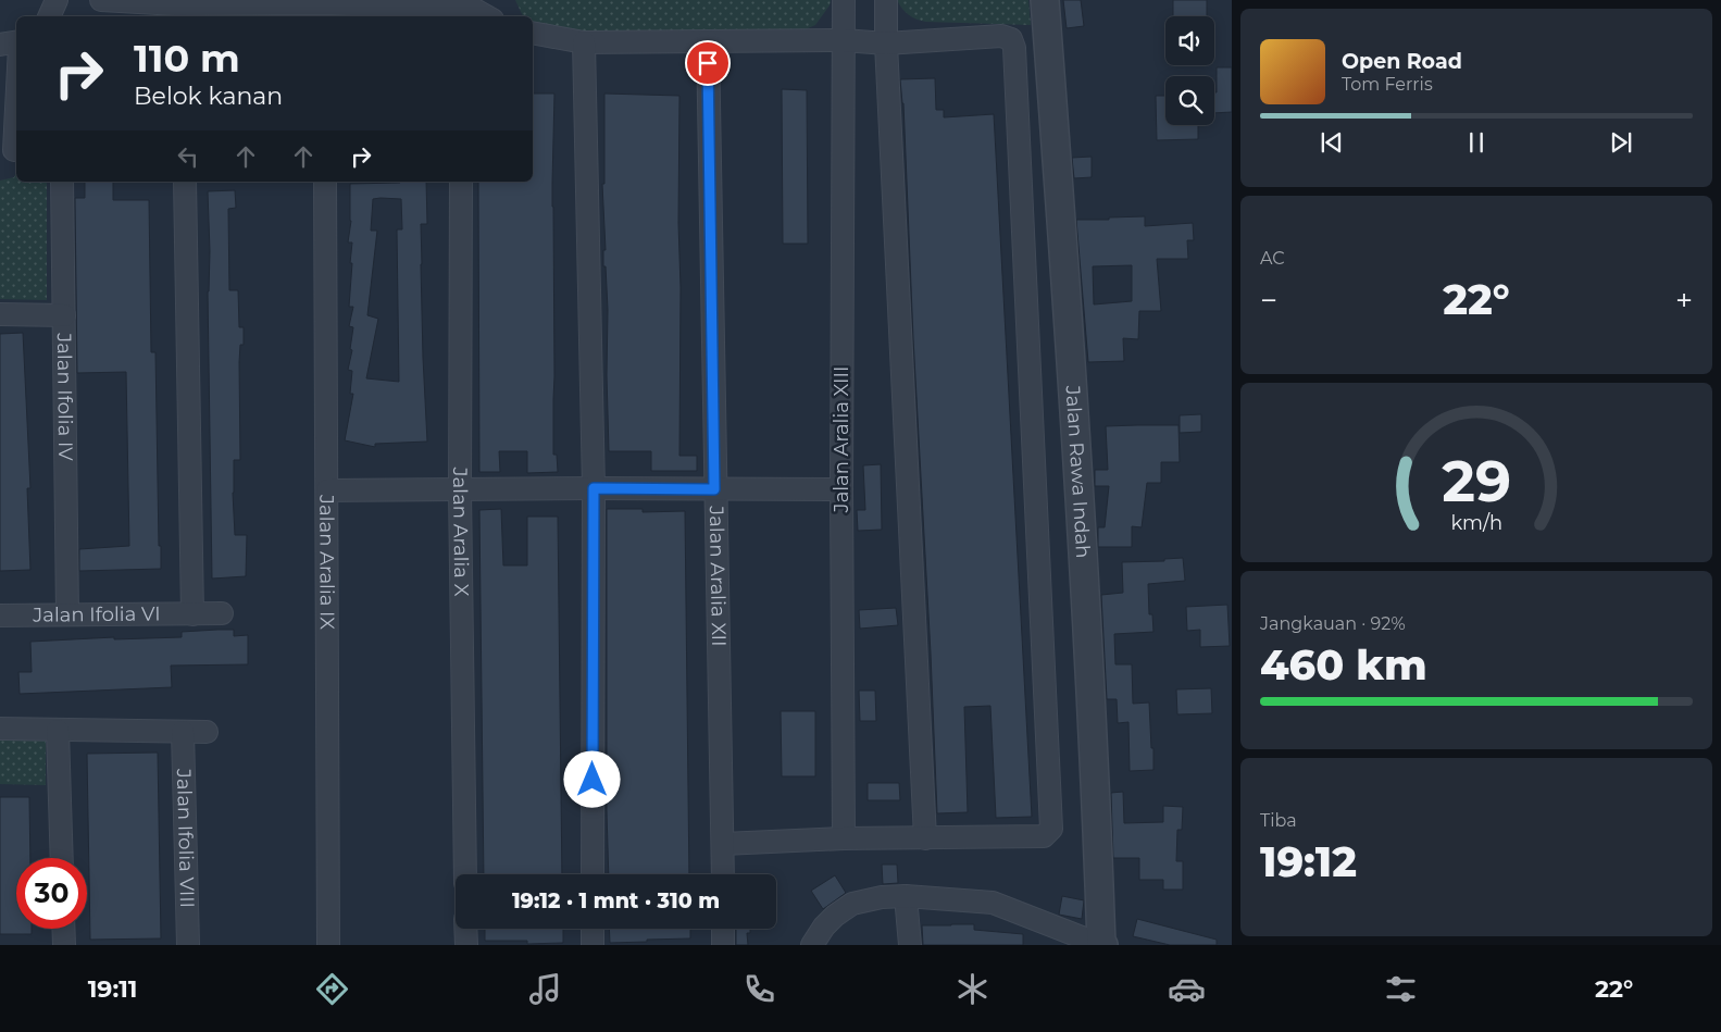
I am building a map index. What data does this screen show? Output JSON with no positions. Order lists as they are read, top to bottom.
{
  "streets": {
    "street": [
      "Jalan Ifolia IV",
      "Jalan Aralia XIII",
      "Jalan Rawa Indah",
      "Jalan Aralia X",
      "Jalan Aralia IX",
      "Jalan Aralia XII",
      "Jalan Ifolia VI",
      "Jalan Ifolia VIII"
    ]
  },
  "crossings": [
    ["Jalan Ifolia IV", "Jalan Ifolia VI"]
  ],
  "page": {
    "turn": ["110 m", "Belok kanan"],
    "song": ["Open Road", "Tom Ferris"],
    "tile": [
      "AC",
      ["Jangkauan · 92%", "460 km"],
      ["Tiba", "19:12"]
    ],
    "heat": ["−", "22°", "+"],
    "limit": "30",
    "trip": "19:12 · 1 mnt · 310 m",
    "tabs": ["19:11", "22°"],
    "gauge": ["29", "km/h"]
  }
}
